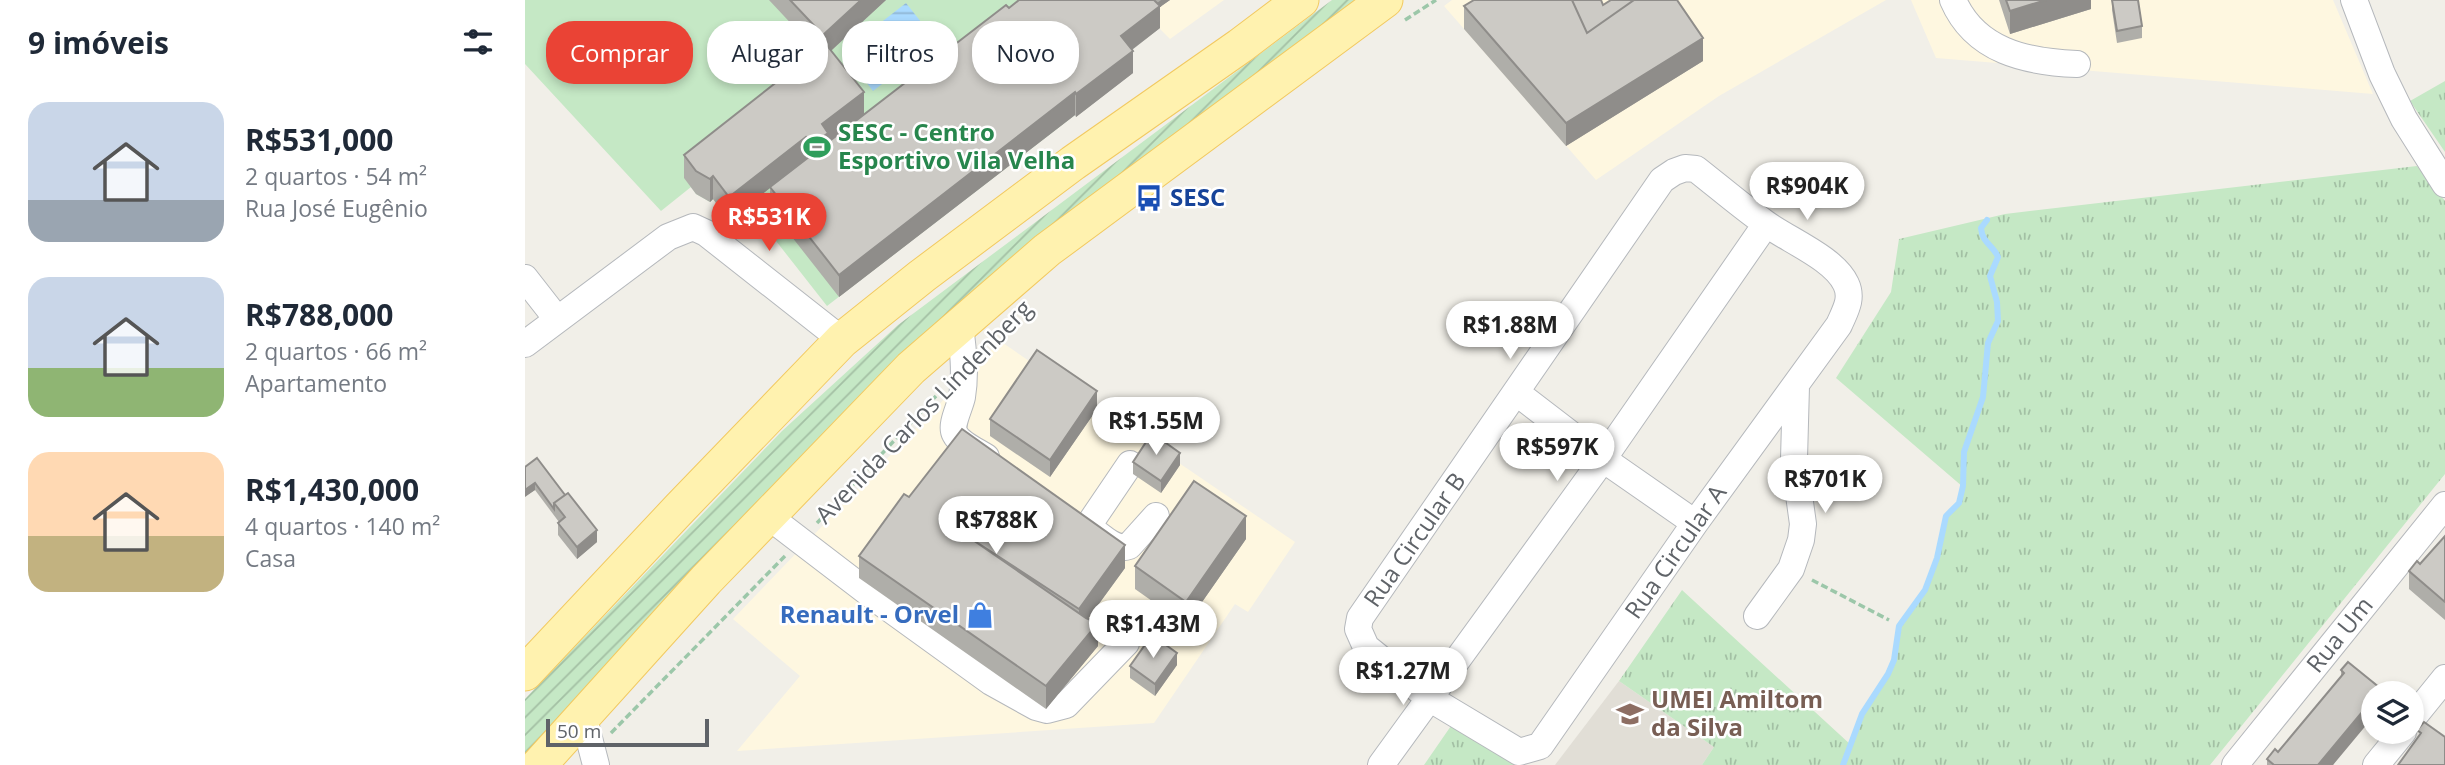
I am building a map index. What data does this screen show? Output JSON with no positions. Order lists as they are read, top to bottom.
{
  "streets": {
    "main road": ["Avenida Carlos Lindenberg"],
    "street": ["Rua Circular B", "Rua Circular A", "Rua Um"]
  },
  "crossings": [
    ["Rua Circular B", "Rua Circular A"]
  ],
  "places": {
    "sports": ["SESC - Centro Esportivo Vila Velha"],
    "bus stop": ["SESC"],
    "shop": ["Renault - Orvel"],
    "school or university": ["UMEI Amiltom da Silva"]
  },
  "scale_bar": "50 m",
  "page": {
    "heading": "9 imóveis",
    "chip": [
      "Comprar",
      "Alugar",
      "Filtros",
      "Novo"
    ],
    "list": [
      {
        "name": "R$531,000",
        "note": "2 quartos · 54 m² · Rua José Eugênio"
      },
      {
        "name": "R$788,000",
        "note": "2 quartos · 66 m² · Apartamento"
      },
      {
        "name": "R$1,430,000",
        "note": "4 quartos · 140 m² · Casa"
      }
    ],
    "price": [
      "R$904K",
      "R$531K",
      "R$1.88M",
      "R$1.55M",
      "R$597K",
      "R$701K",
      "R$788K",
      "R$1.43M",
      "R$1.27M"
    ],
    "scale": "50 m"
  }
}
